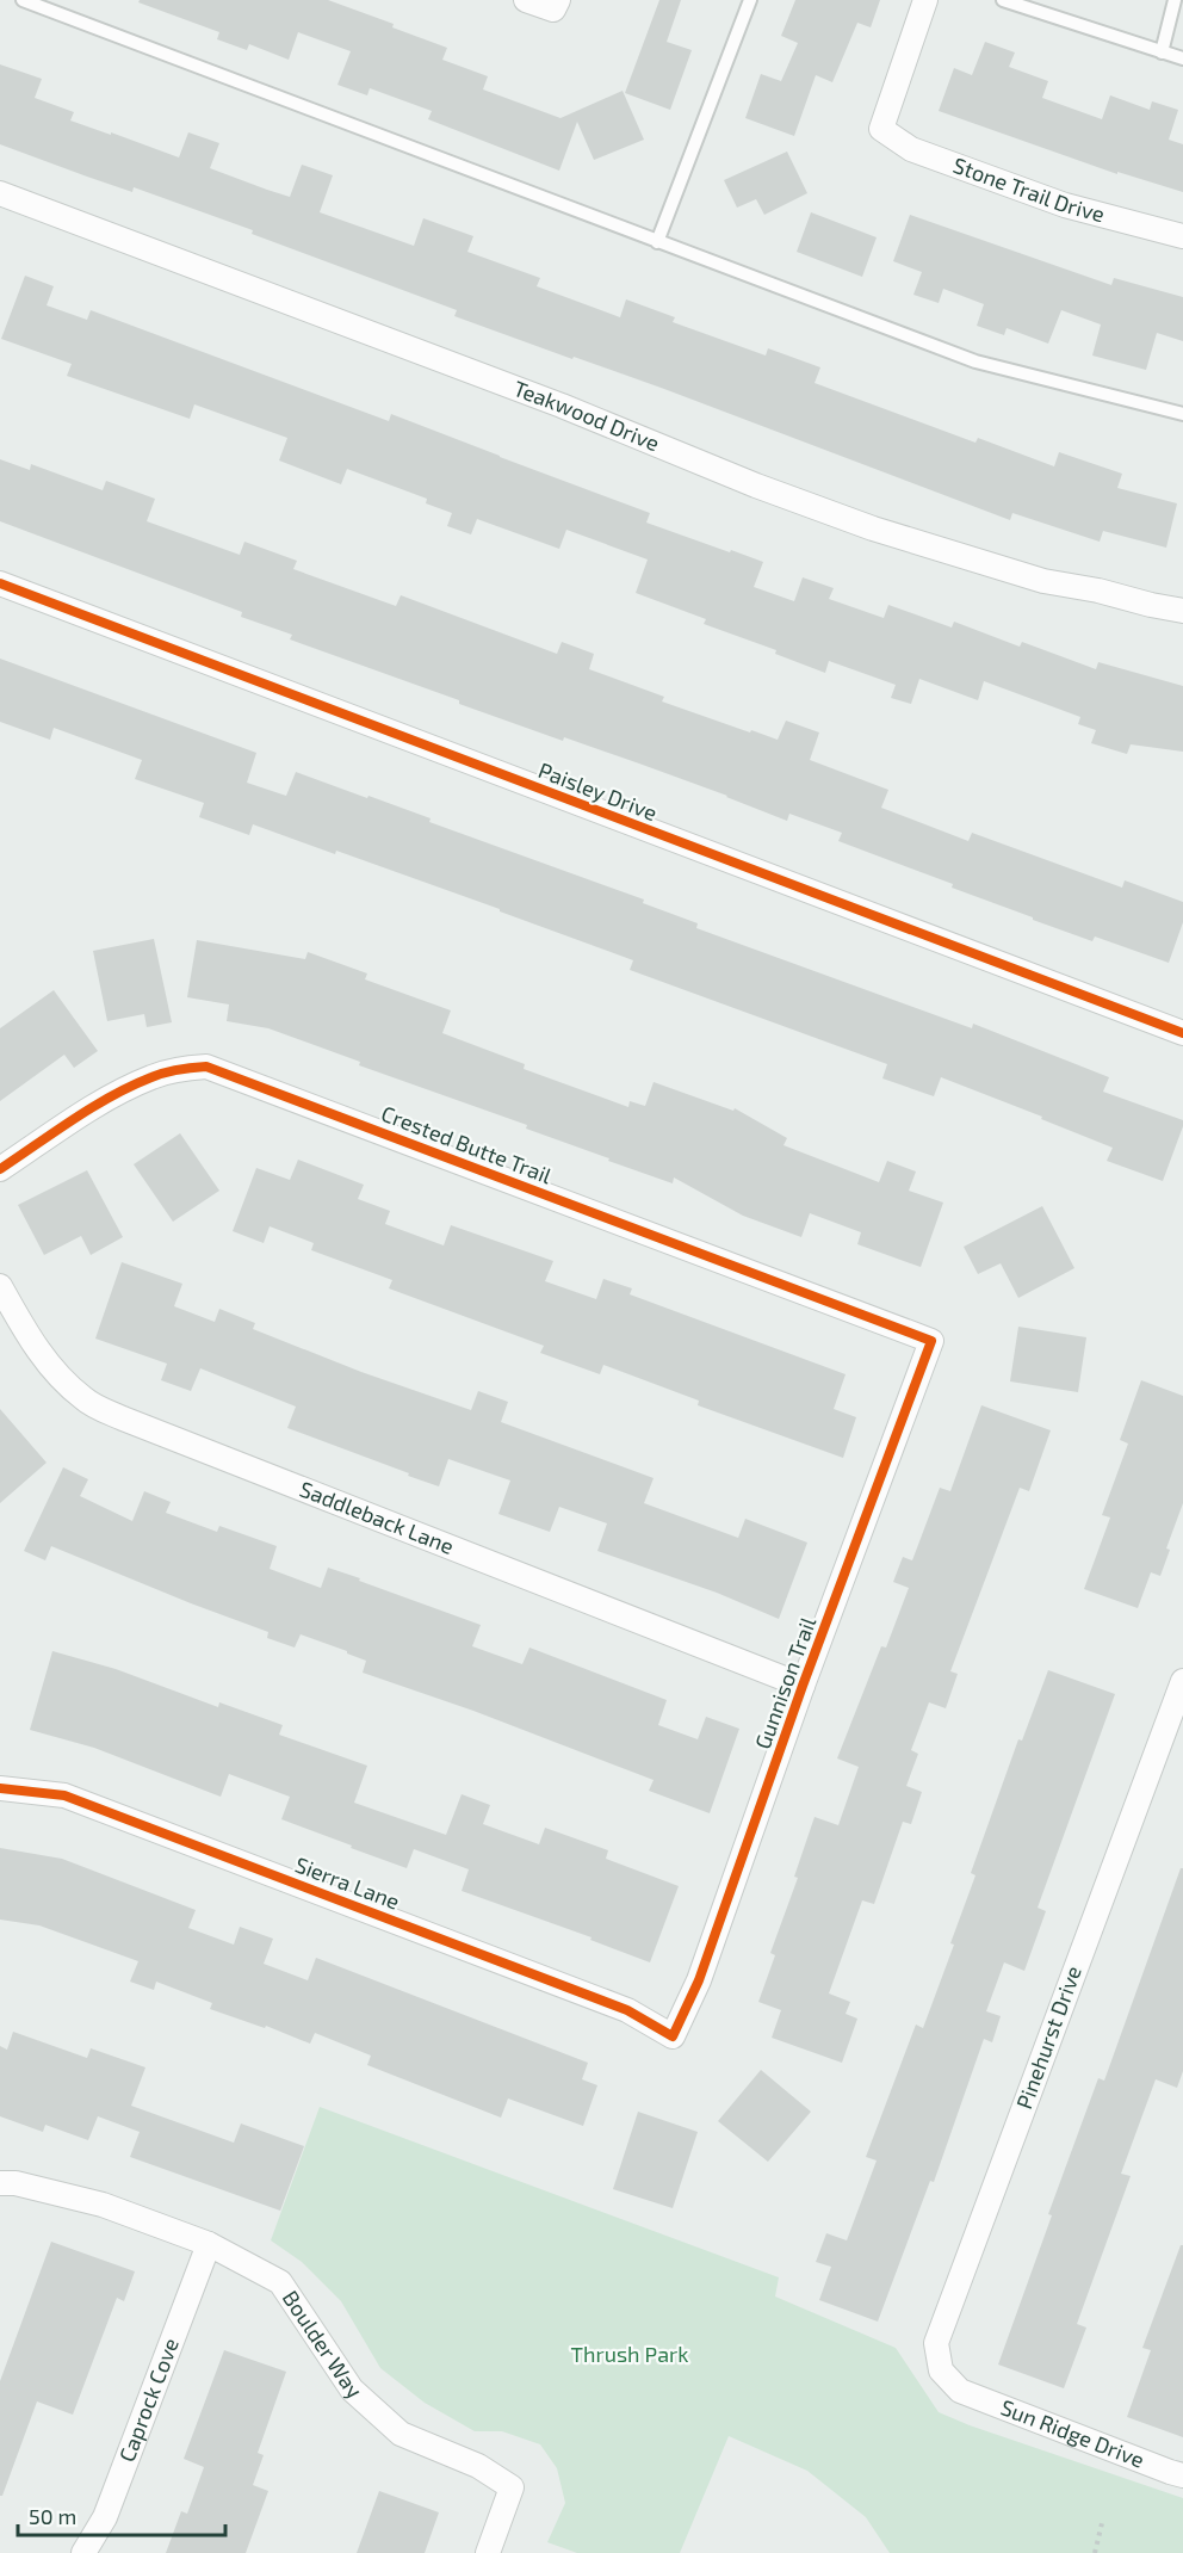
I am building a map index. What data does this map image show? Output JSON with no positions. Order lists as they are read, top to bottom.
{
  "streets": {
    "street": [
      "Stone Trail Drive",
      "Teakwood Drive",
      "Paisley Drive",
      "Crested Butte Trail",
      "Saddleback Lane",
      "Gunnison Trail",
      "Sierra Lane",
      "Pinehurst Drive",
      "Boulder Way",
      "Caprock Cove",
      "Sun Ridge Drive"
    ]
  },
  "crossings": [
    ["Crested Butte Trail", "Gunnison Trail"],
    ["Saddleback Lane", "Gunnison Trail"],
    ["Gunnison Trail", "Sierra Lane"],
    ["Pinehurst Drive", "Sun Ridge Drive"],
    ["Boulder Way", "Caprock Cove"]
  ],
  "parks": ["Thrush Park"],
  "scale_bar": "50 m"
}
